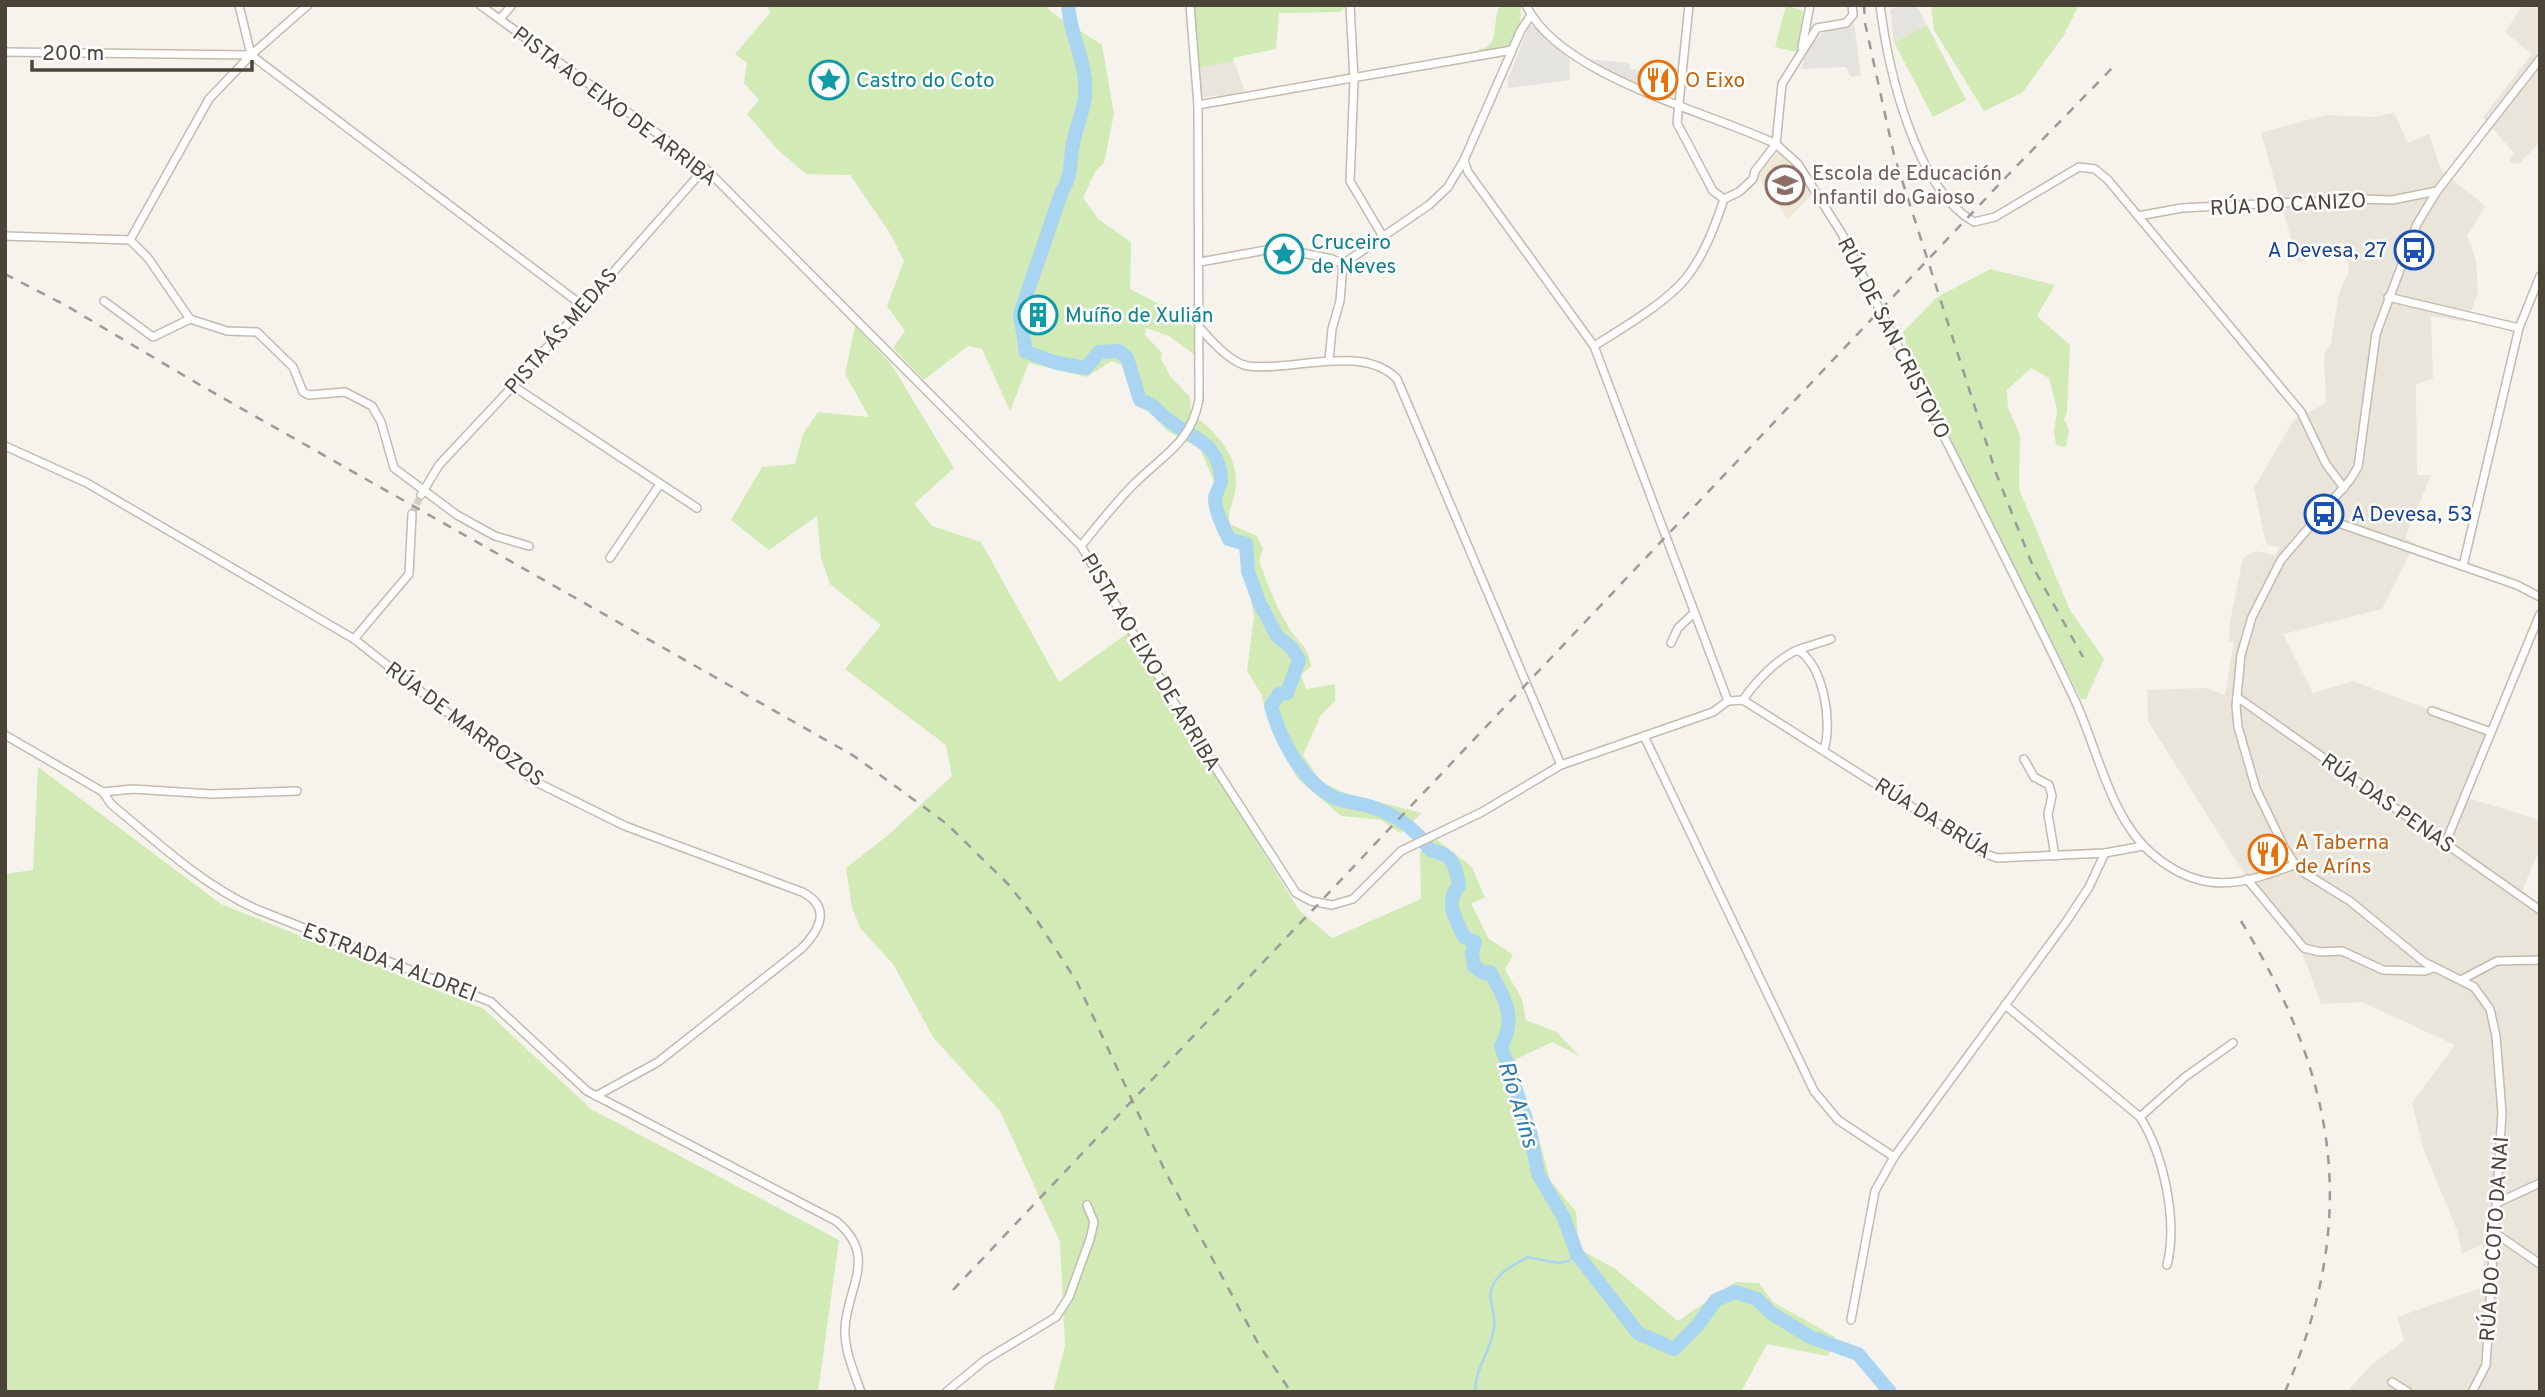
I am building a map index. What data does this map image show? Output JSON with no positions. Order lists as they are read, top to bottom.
{
  "streets": {
    "street": [
      "PISTA AO EIXO DE ARRIBA",
      "RÚA DO CANIZO",
      "PISTA ÁS MEDAS",
      "RÚA DE SAN CRISTOVO",
      "RÚA DE MARROZOS",
      "RÚA DAS PENAS",
      "RÚA DA BRÚA",
      "ESTRADA A ALDREI",
      "RÚA DO COTO DA NAI"
    ]
  },
  "crossings": [
    ["PISTA AO EIXO DE ARRIBA", "PISTA ÁS MEDAS"],
    ["PISTA AO EIXO DE ARRIBA", "RÚA DA BRÚA"],
    ["RÚA DE SAN CRISTOVO", "RÚA DA BRÚA"],
    ["RÚA DE MARROZOS", "ESTRADA A ALDREI"]
  ],
  "water": ["Río Aríns"],
  "places": {
    "place": ["Castro do Coto", "Cruceiro de Neves"],
    "restaurant": ["O Eixo", "A Taberna de Aríns"],
    "school or university": ["Escola de Educación Infantil do Gaioso"],
    "bus stop": ["A Devesa, 27", "A Devesa, 53"],
    "building": ["Muíño de Xulián"]
  },
  "scale_bar": "200 m"
}
